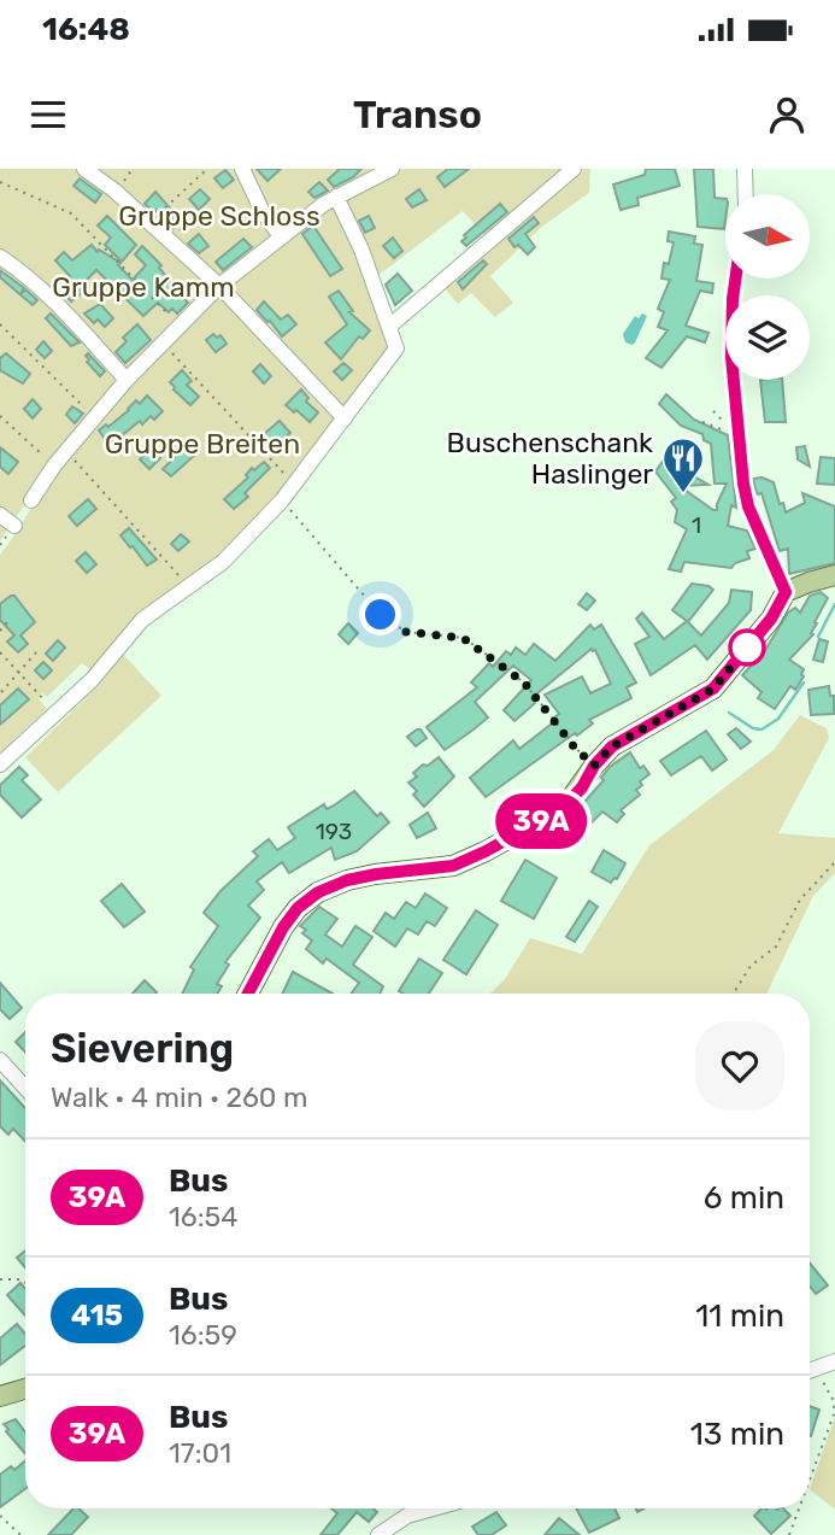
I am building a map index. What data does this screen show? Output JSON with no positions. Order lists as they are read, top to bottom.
{
  "parks": ["Gruppe Schloss", "Gruppe Kamm", "Gruppe Breiten"],
  "places": {
    "restaurant": ["Buschenschank Haslinger"]
  },
  "lines": ["bus line 39A"],
  "house_numbers": ["1", "193"],
  "north": "right",
  "page": {
    "status": "16:48",
    "header": "Transo",
    "on_map": "39A",
    "heading": ["Sievering", "Walk · 4 min · 260 m"],
    "list": [
      {
        "mark": "39A",
        "name": "Bus",
        "note": "16:54",
        "value": "6 min"
      },
      {
        "mark": "415",
        "name": "Bus",
        "note": "16:59",
        "value": "11 min"
      },
      {
        "mark": "39A",
        "name": "Bus",
        "note": "17:01",
        "value": "13 min"
      }
    ]
  }
}
